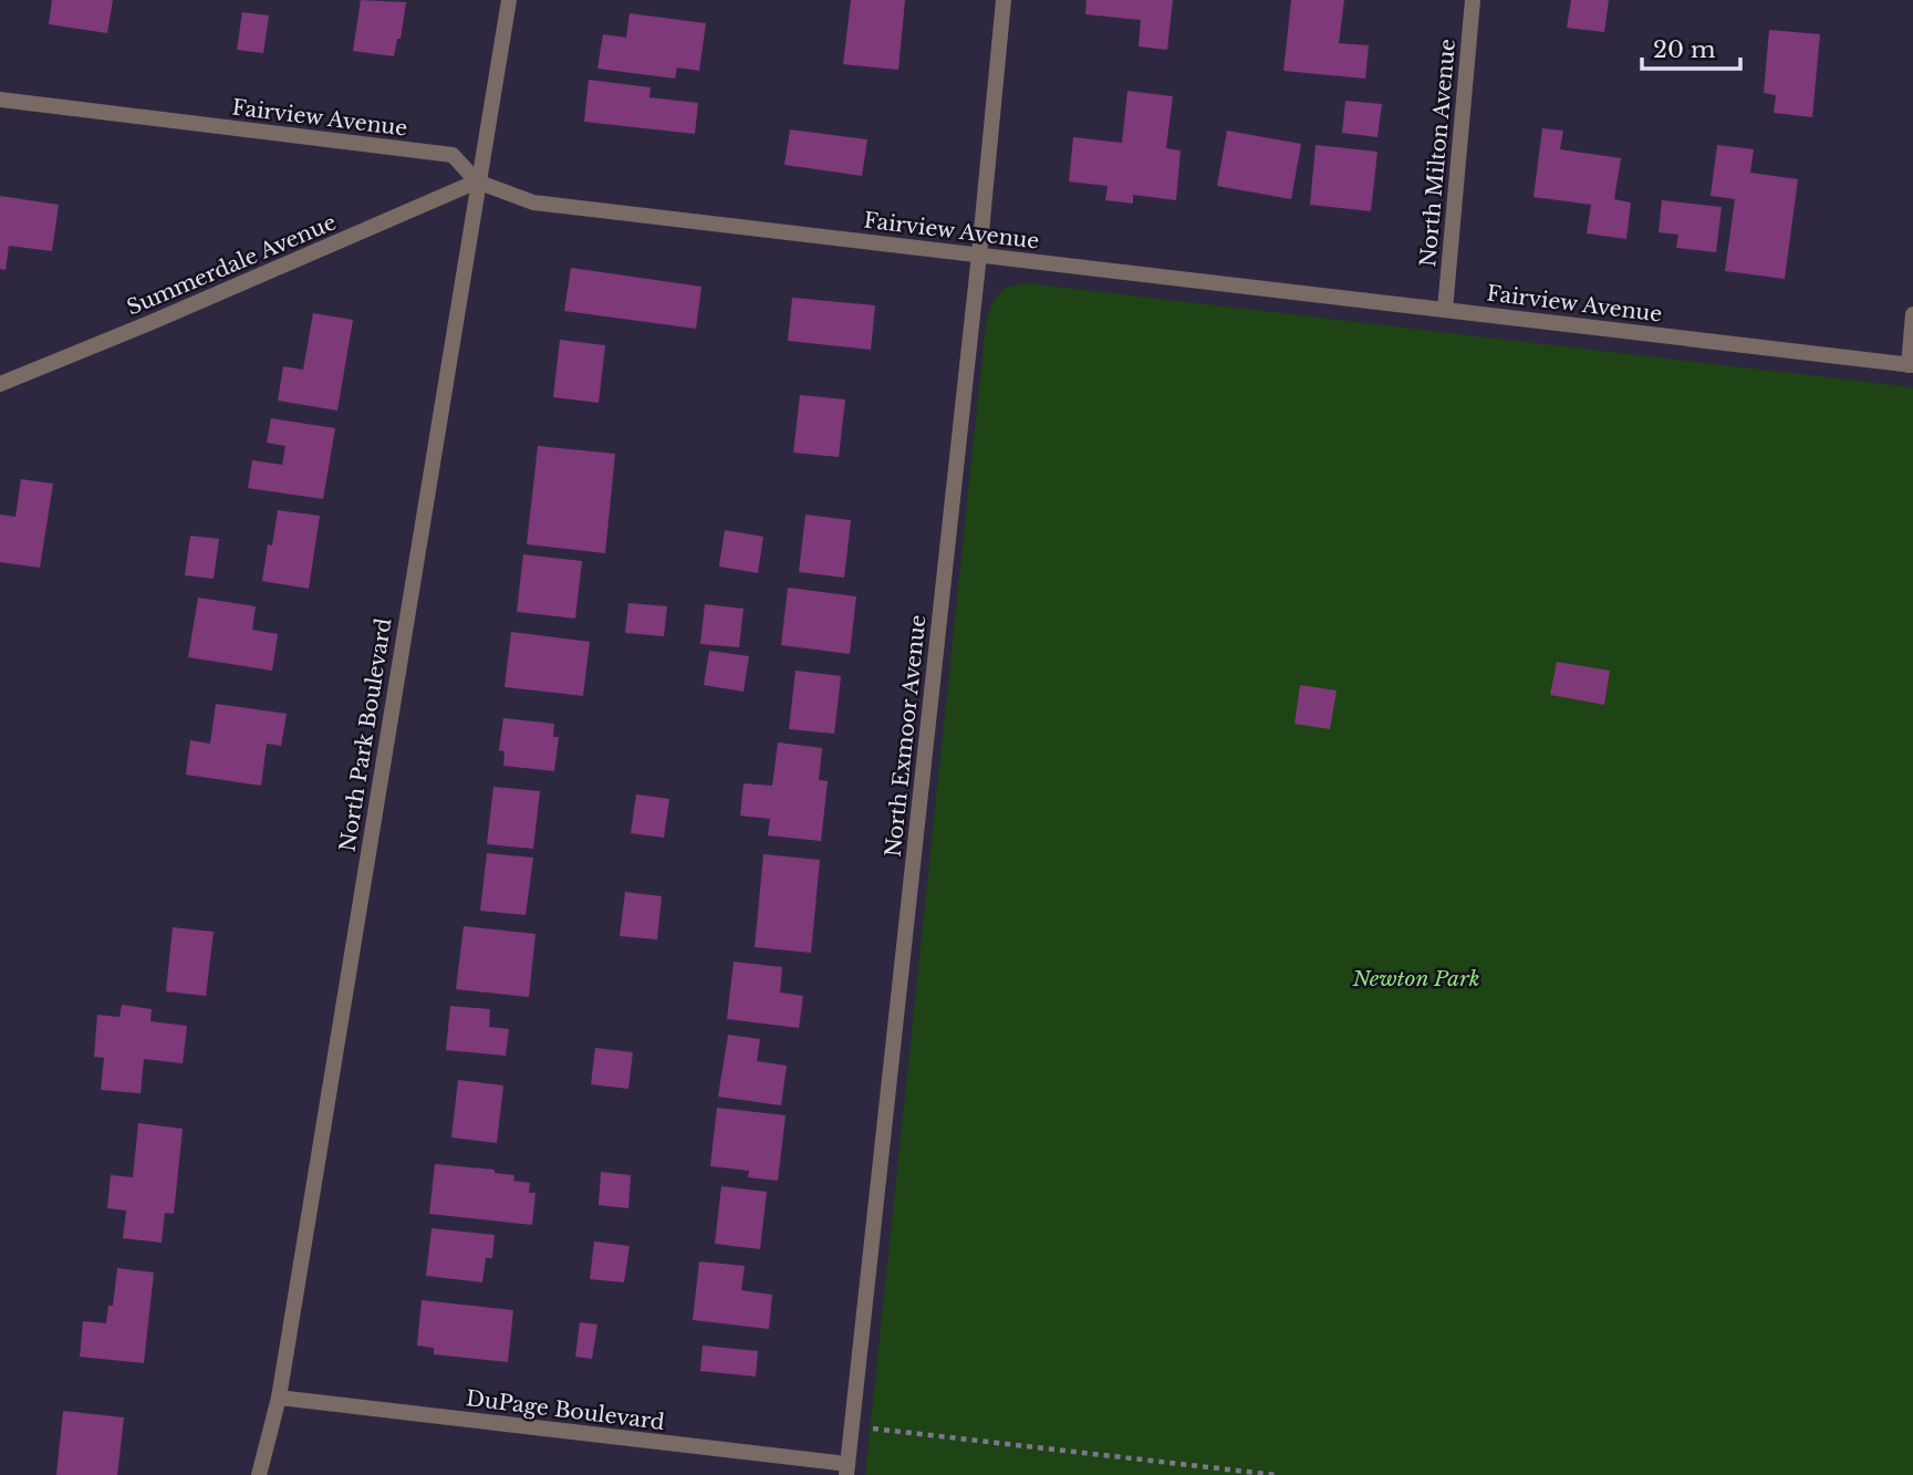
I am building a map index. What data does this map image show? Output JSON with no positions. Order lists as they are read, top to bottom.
{
  "streets": {
    "street": [
      "Fairview Avenue",
      "North Milton Avenue",
      "Summerdale Avenue",
      "North Park Boulevard",
      "North Exmoor Avenue",
      "DuPage Boulevard"
    ]
  },
  "crossings": [
    ["Fairview Avenue", "North Milton Avenue"],
    ["Fairview Avenue", "Summerdale Avenue"],
    ["Fairview Avenue", "North Park Boulevard"],
    ["Fairview Avenue", "North Exmoor Avenue"],
    ["Summerdale Avenue", "North Park Boulevard"],
    ["North Park Boulevard", "DuPage Boulevard"],
    ["North Exmoor Avenue", "DuPage Boulevard"]
  ],
  "parks": ["Newton Park"],
  "scale_bar": "20 m"
}
